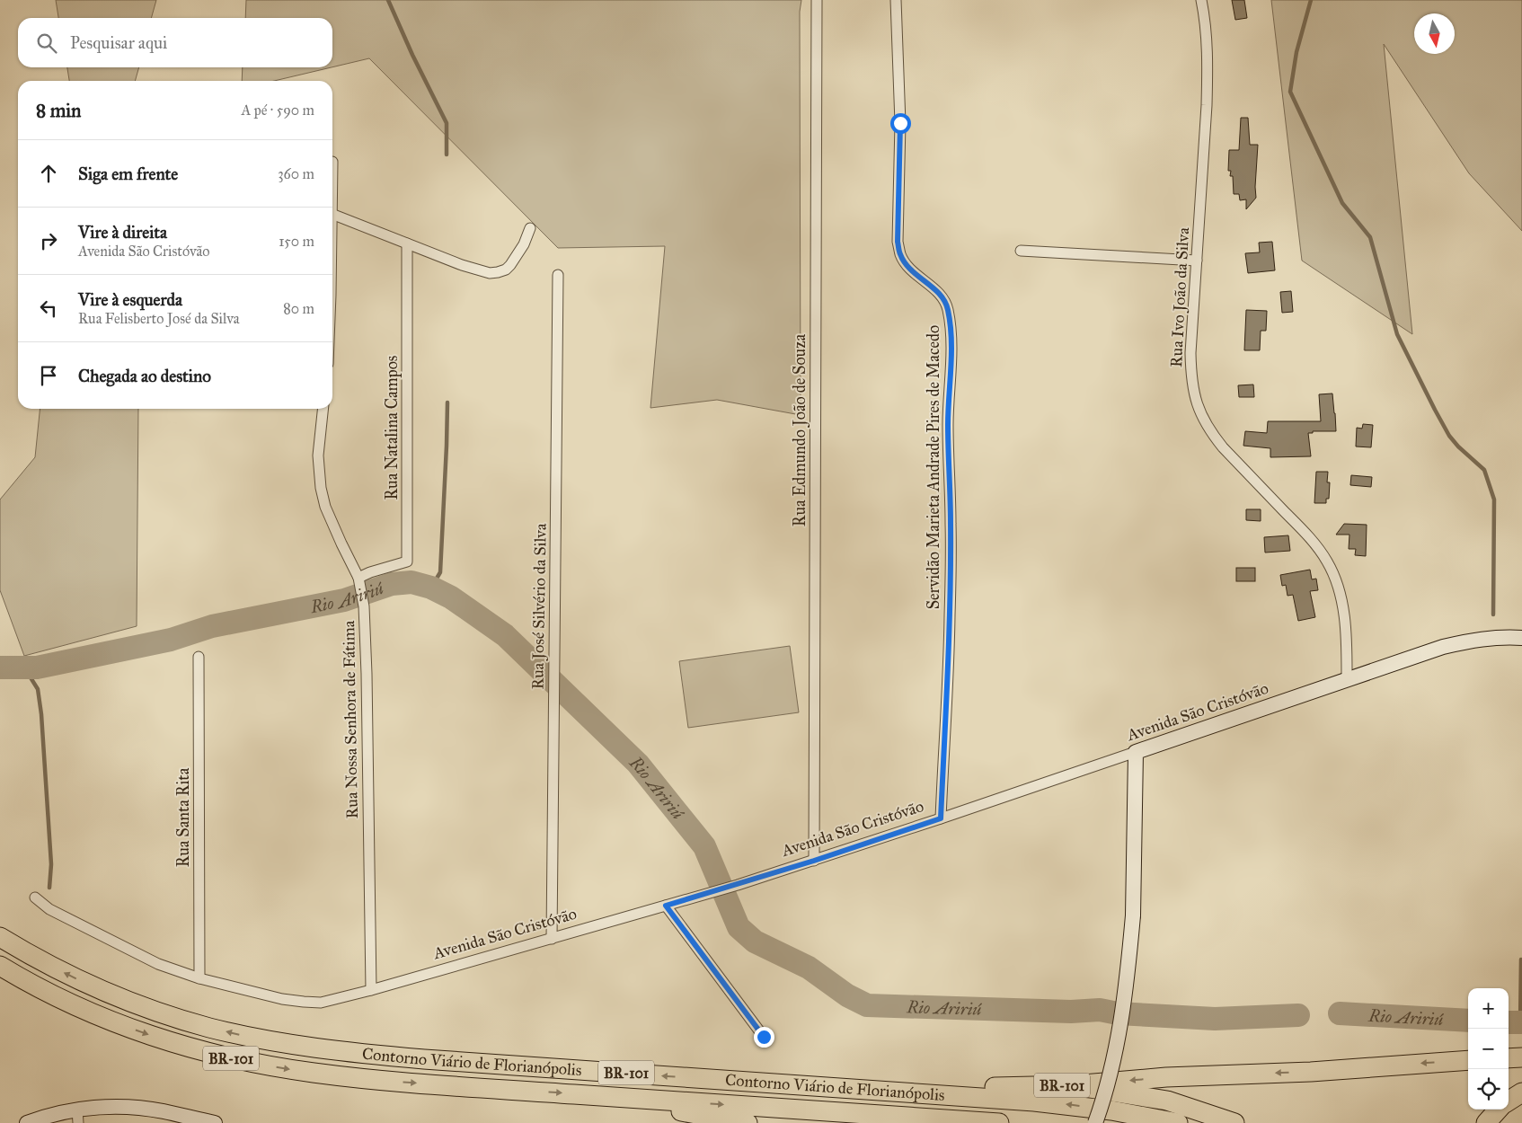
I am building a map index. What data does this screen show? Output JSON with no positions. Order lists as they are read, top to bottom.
{
  "streets": {
    "highway": ["BR-101", "Contorno Viário de Florianópolis"],
    "main road": ["Avenida São Cristóvão"],
    "street": [
      "Rua Ivo João da Silva",
      "Rua Natalina Campos",
      "Rua Edmundo João de Souza",
      "Servidão Marieta Andrade Pires de Macedo",
      "Rua José Silvério da Silva",
      "Rua Nossa Senhora de Fátima",
      "Rua Santa Rita"
    ]
  },
  "crossings": [
    ["Rua Ivo João da Silva", "Avenida São Cristóvão"],
    ["Rua Natalina Campos", "Rua Nossa Senhora de Fátima"],
    ["Rua Edmundo João de Souza", "Avenida São Cristóvão"],
    ["Servidão Marieta Andrade Pires de Macedo", "Avenida São Cristóvão"],
    ["Rua José Silvério da Silva", "Avenida São Cristóvão"],
    ["Avenida São Cristóvão", "Rua Nossa Senhora de Fátima"],
    ["Avenida São Cristóvão", "Rua Santa Rita"],
    ["BR-101", "Contorno Viário de Florianópolis"]
  ],
  "water": ["Rio Aririú"],
  "north": "bottom",
  "page": {
    "search": "Pesquisar aqui",
    "heading": ["8 min", "A pé · 590 m"],
    "list": [
      ["Siga em frente", "360 m"],
      ["Vire à direita", "Avenida São Cristóvão", "150 m"],
      ["Vire à esquerda", "Rua Felisberto José da Silva", "80 m"],
      "Chegada ao destino"
    ],
    "map_buttons": ["+", "−"]
  }
}
